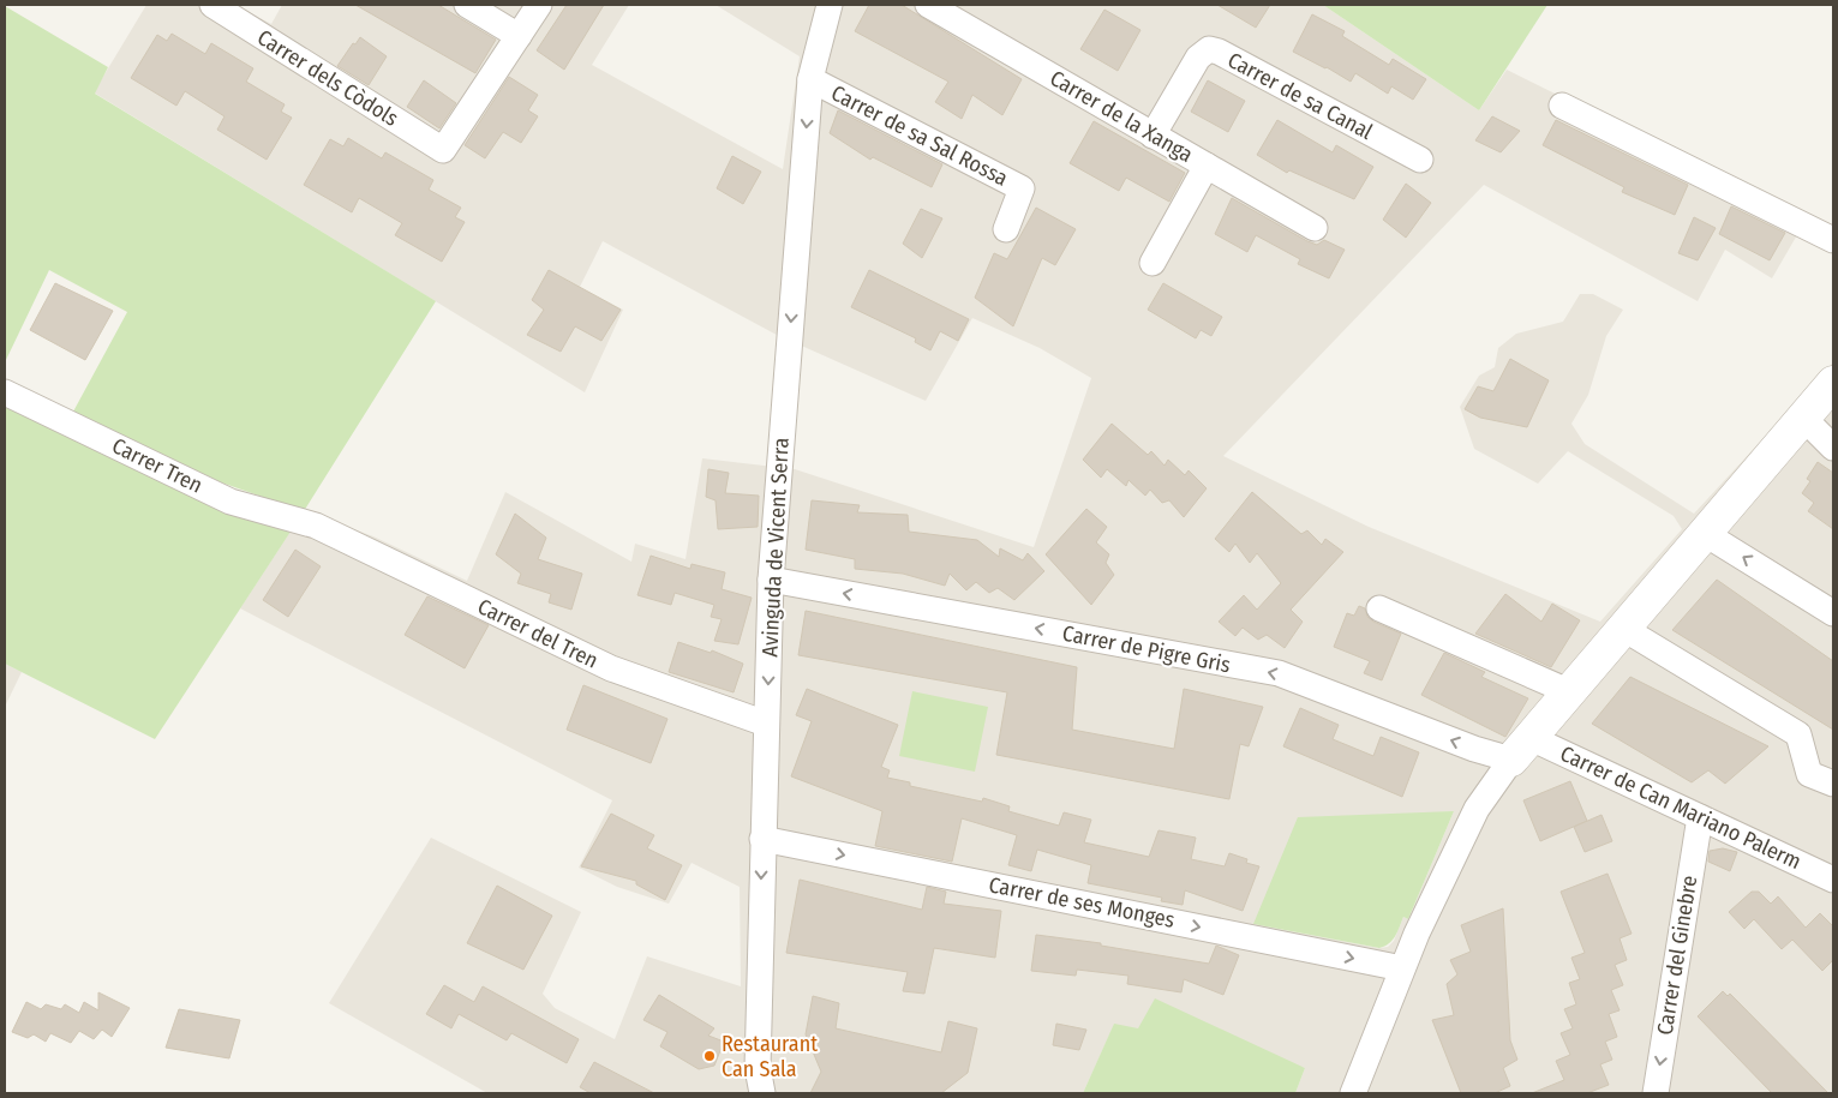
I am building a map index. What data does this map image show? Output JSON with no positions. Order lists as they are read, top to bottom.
{
  "streets": {
    "street": [
      "Carrer dels Còdols",
      "Carrer de sa Canal",
      "Carrer de la Xanga",
      "Carrer de sa Sal Rossa",
      "Carrer Tren",
      "Avinguda de Vicent Serra",
      "Carrer del Tren",
      "Carrer de Pigre Gris",
      "Carrer de Can Mariano Palerm",
      "Carrer de ses Monges",
      "Carrer del Ginebre"
    ]
  },
  "crossings": [
    ["Carrer de sa Canal", "Carrer de la Xanga"],
    ["Carrer de sa Sal Rossa", "Avinguda de Vicent Serra"],
    ["Carrer Tren", "Carrer del Tren"],
    ["Avinguda de Vicent Serra", "Carrer del Tren"],
    ["Avinguda de Vicent Serra", "Carrer de Pigre Gris"],
    ["Avinguda de Vicent Serra", "Carrer de ses Monges"],
    ["Carrer de Pigre Gris", "Carrer de Can Mariano Palerm"],
    ["Carrer de Can Mariano Palerm", "Carrer del Ginebre"]
  ],
  "one_way": [
    "Avinguda de Vicent Serra",
    "Carrer de Pigre Gris",
    "Carrer de ses Monges",
    "Carrer del Ginebre"
  ],
  "places": ["Restaurant Can Sala"]
}
